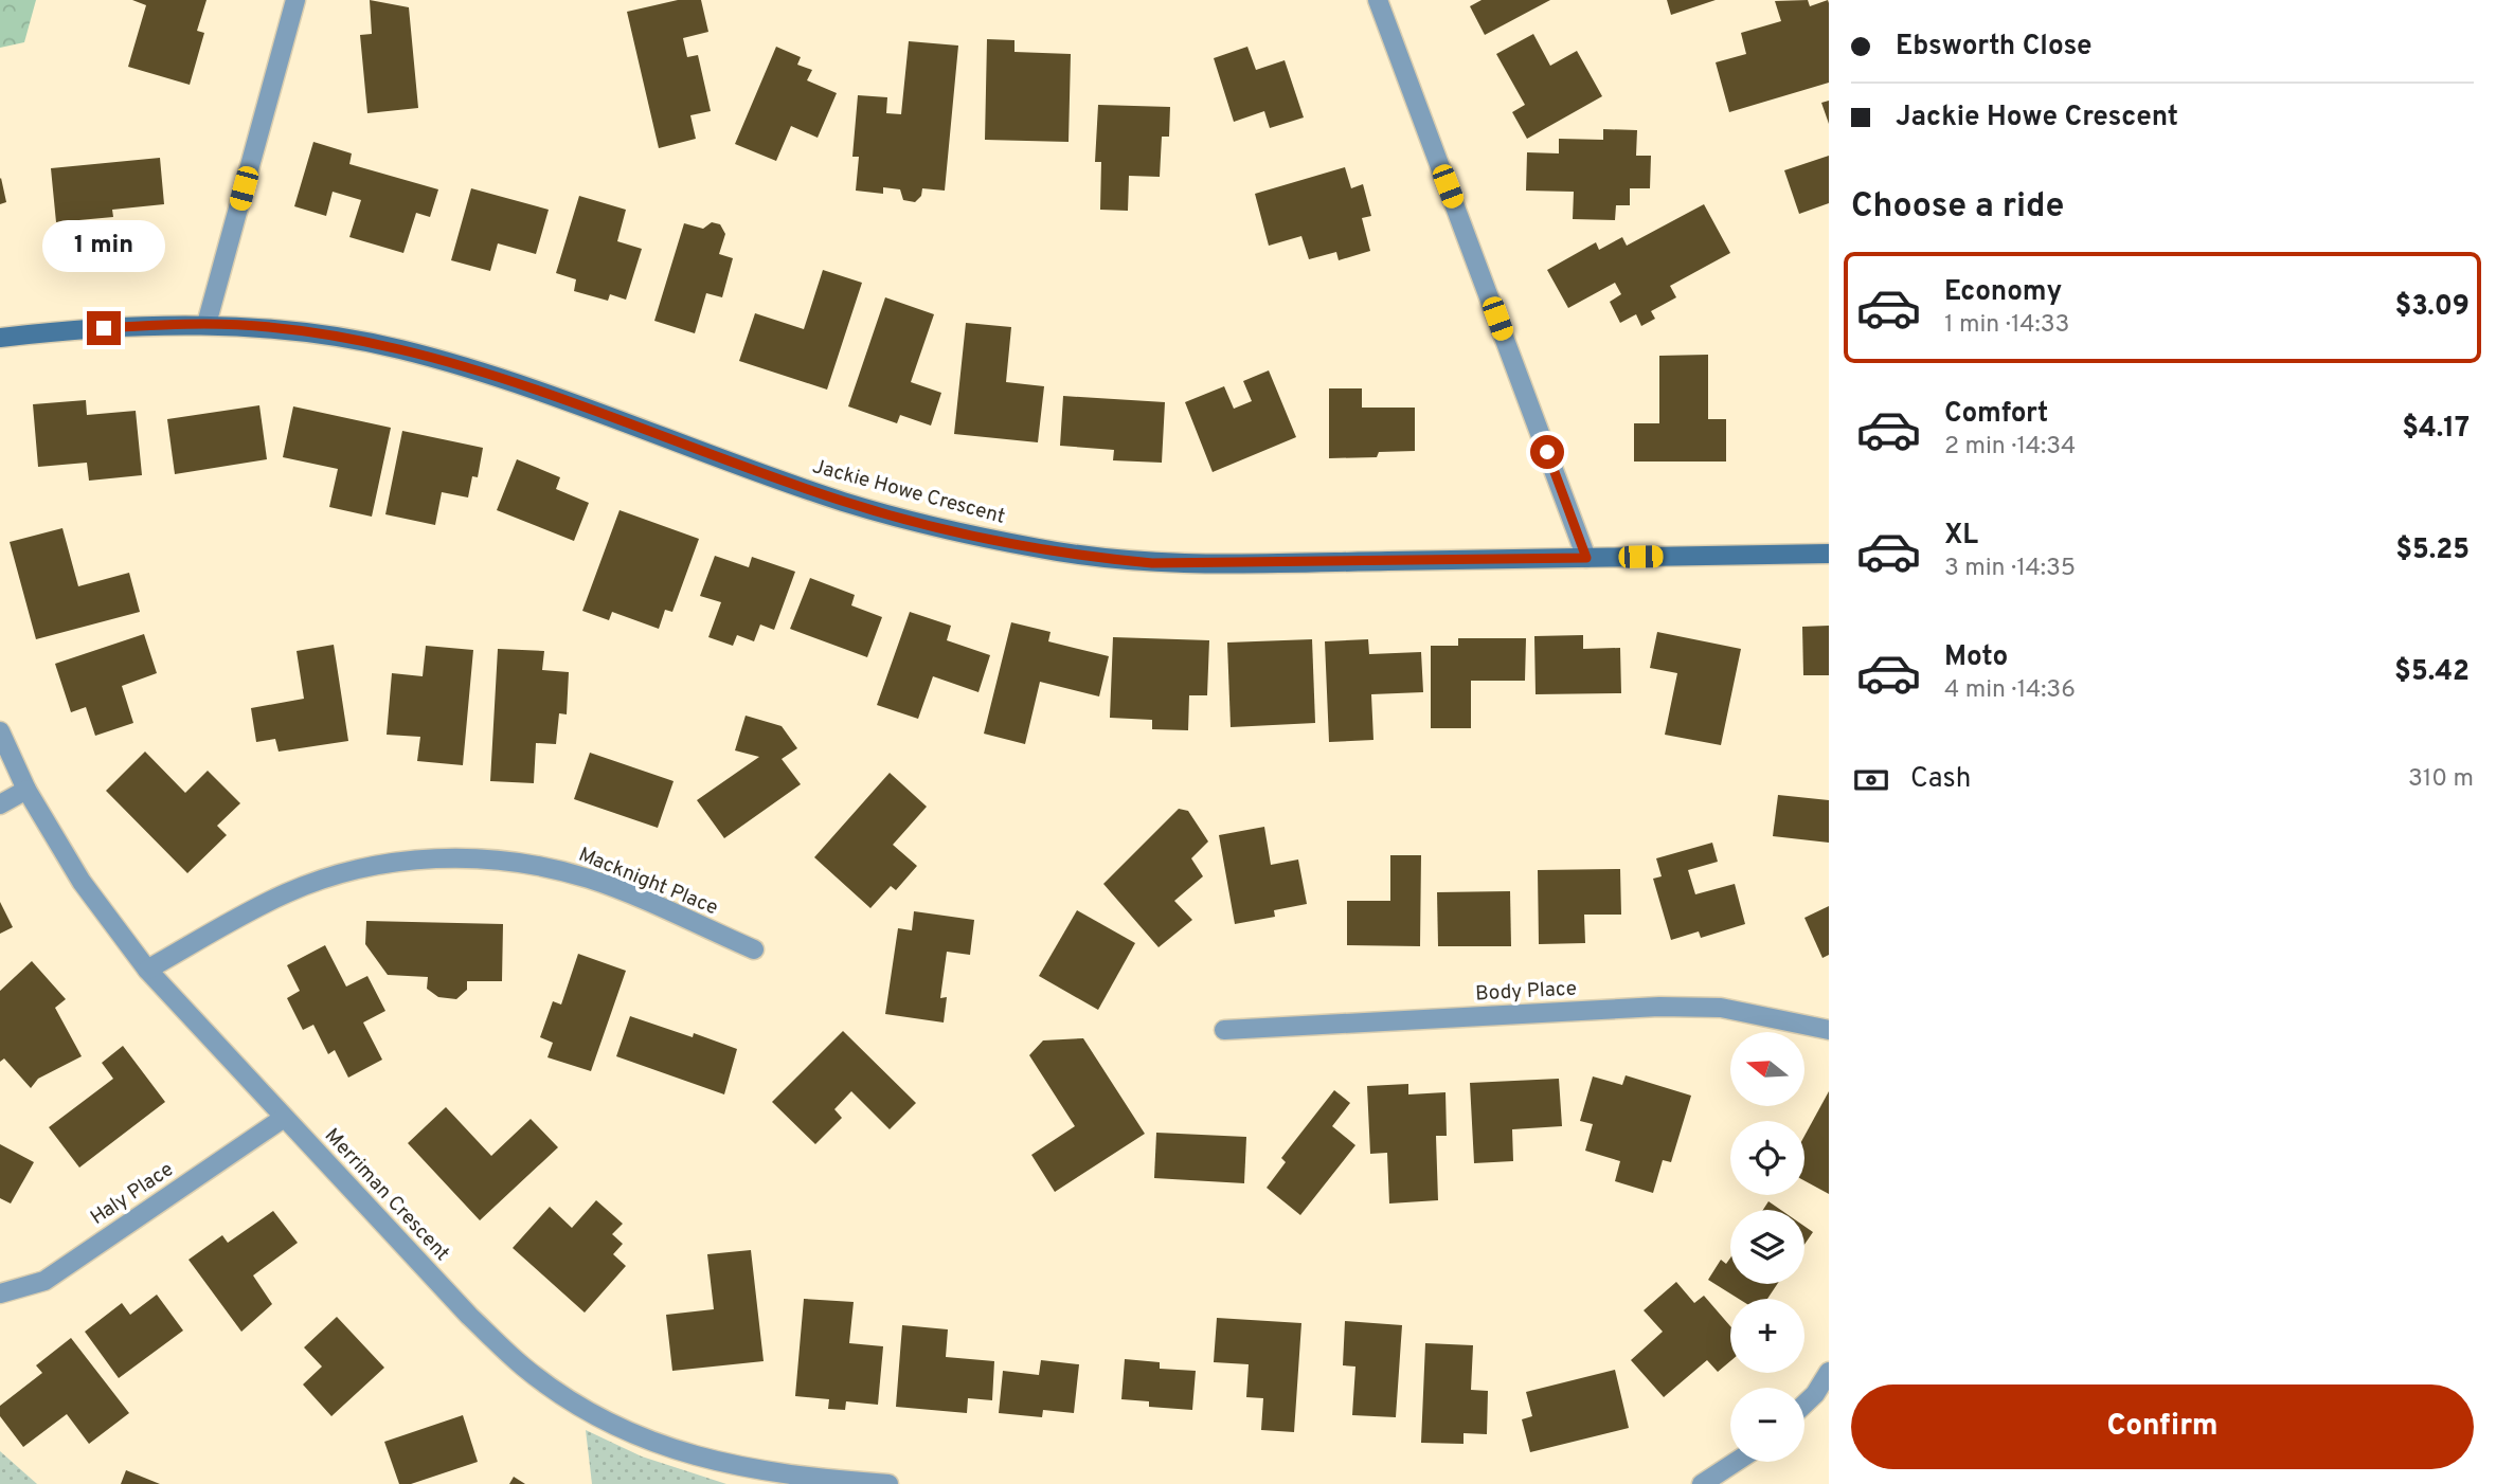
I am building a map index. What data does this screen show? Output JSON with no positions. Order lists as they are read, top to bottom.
{
  "streets": {
    "street": [
      "Jackie Howe Crescent",
      "Macknight Place",
      "Body Place",
      "Haly Place",
      "Merriman Crescent"
    ]
  },
  "crossings": [
    ["Macknight Place", "Merriman Crescent"],
    ["Haly Place", "Merriman Crescent"]
  ],
  "north": "left",
  "page": {
    "banner": ["Ebsworth Close", "Jackie Howe Crescent"],
    "heading": "Choose a ride",
    "bubble": "1 min",
    "list": [
      {
        "name": "Economy",
        "note": "1 min · 14:33",
        "value": "$3.09"
      },
      {
        "name": "Comfort",
        "note": "2 min · 14:34",
        "value": "$4.17"
      },
      {
        "name": "XL",
        "note": "3 min · 14:35",
        "value": "$5.25"
      },
      {
        "name": "Moto",
        "note": "4 min · 14:36",
        "value": "$5.42"
      }
    ],
    "pay": ["Cash", "310 m"],
    "map_buttons": ["+", "−"],
    "buttons": "Confirm"
  }
}
